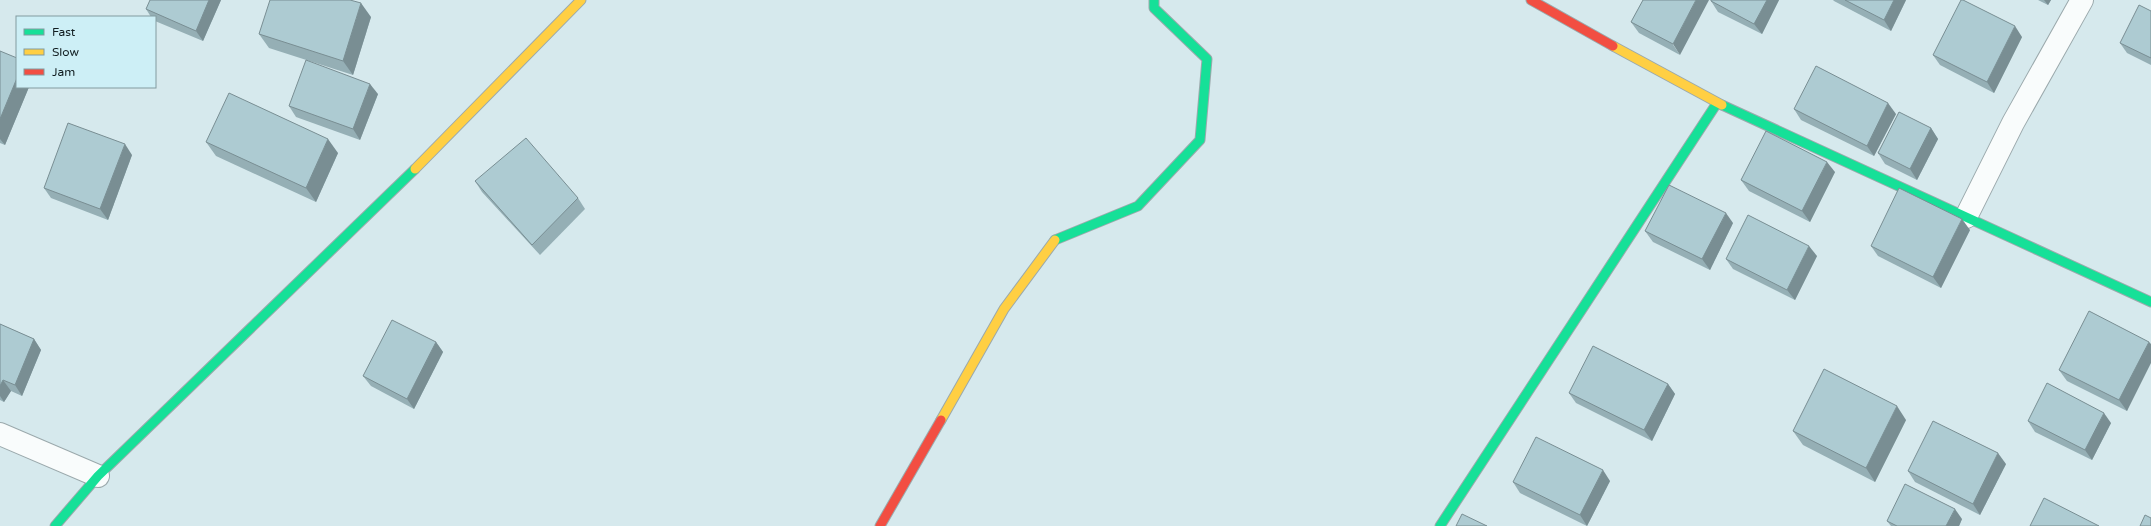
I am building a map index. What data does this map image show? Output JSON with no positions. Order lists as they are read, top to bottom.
{
  "legend": ["Fast", "Slow", "Jam"]
}
